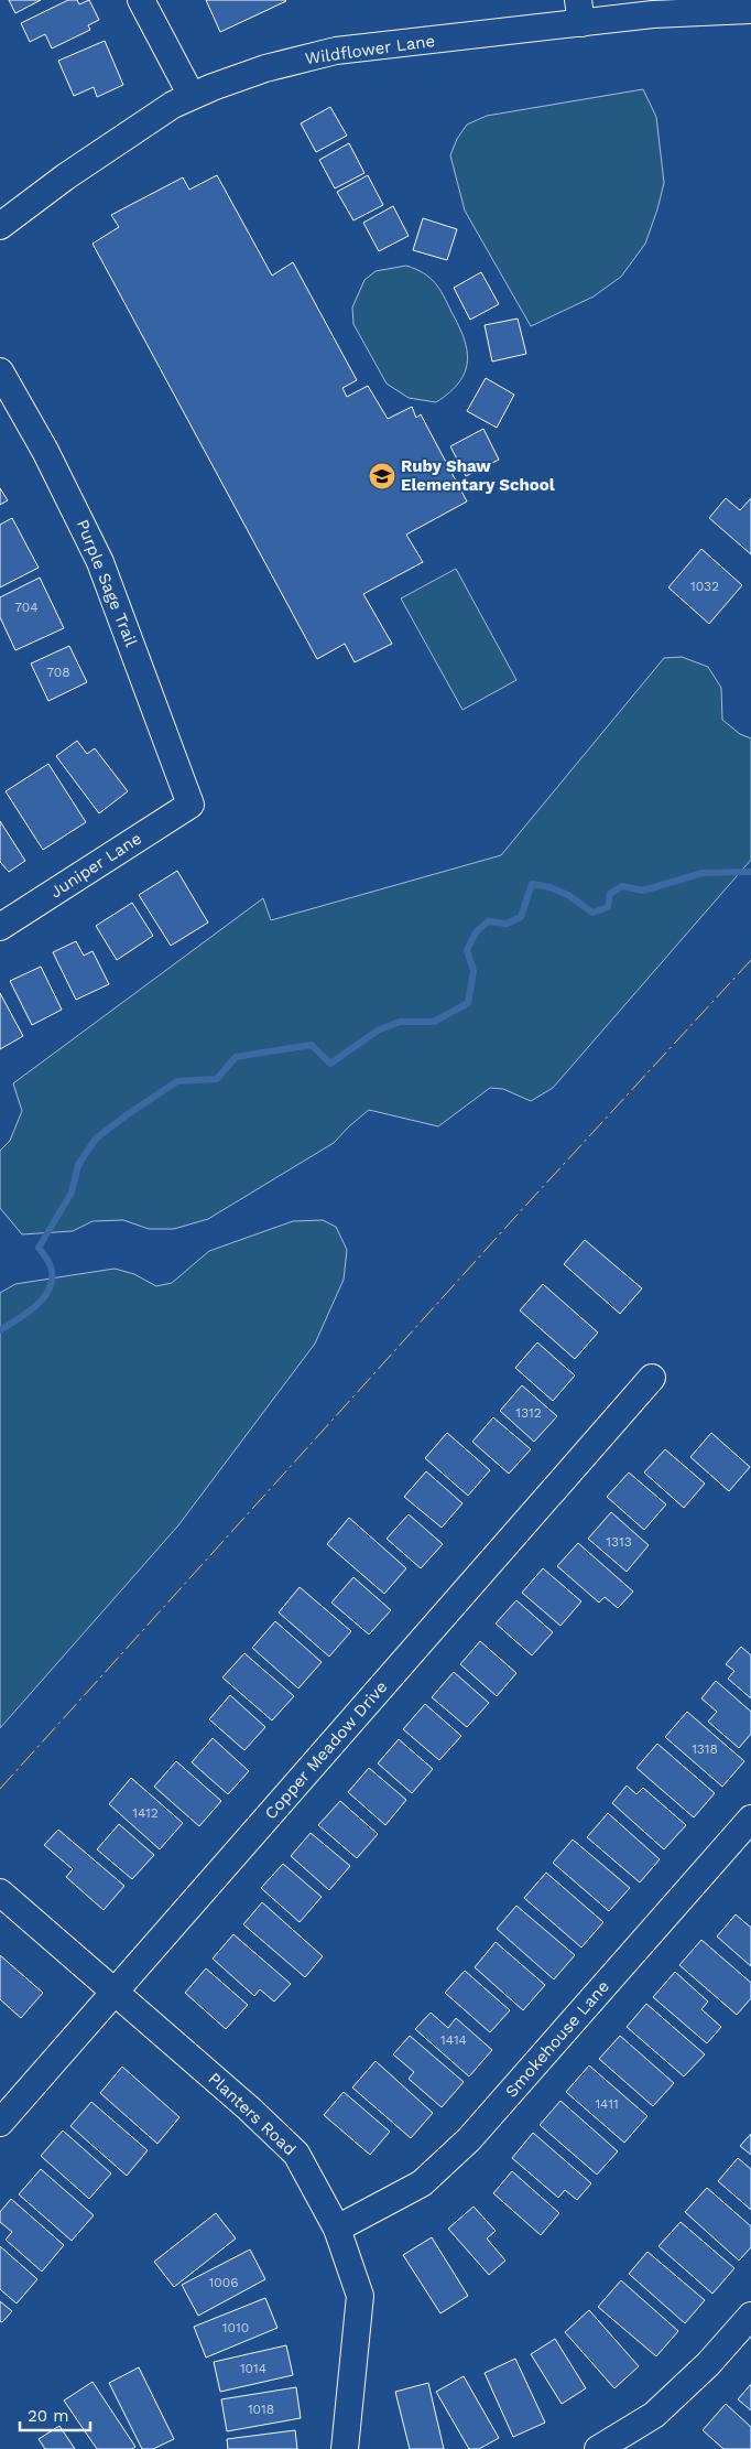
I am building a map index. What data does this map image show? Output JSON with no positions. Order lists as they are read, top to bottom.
{
  "streets": {
    "street": [
      "Wildflower Lane",
      "Purple Sage Trail",
      "Juniper Lane",
      "Copper Meadow Drive",
      "Smokehouse Lane",
      "Planters Road"
    ]
  },
  "crossings": [
    ["Purple Sage Trail", "Juniper Lane"],
    ["Copper Meadow Drive", "Planters Road"],
    ["Smokehouse Lane", "Planters Road"]
  ],
  "places": {
    "school or university": ["Ruby Shaw Elementary School"]
  },
  "house_numbers": [
    "1032",
    "704",
    "708",
    "1312",
    "1313",
    "1318",
    "1412",
    "1414",
    "1411",
    "1006",
    "1010",
    "1014",
    "1018"
  ],
  "scale_bar": "20 m"
}
